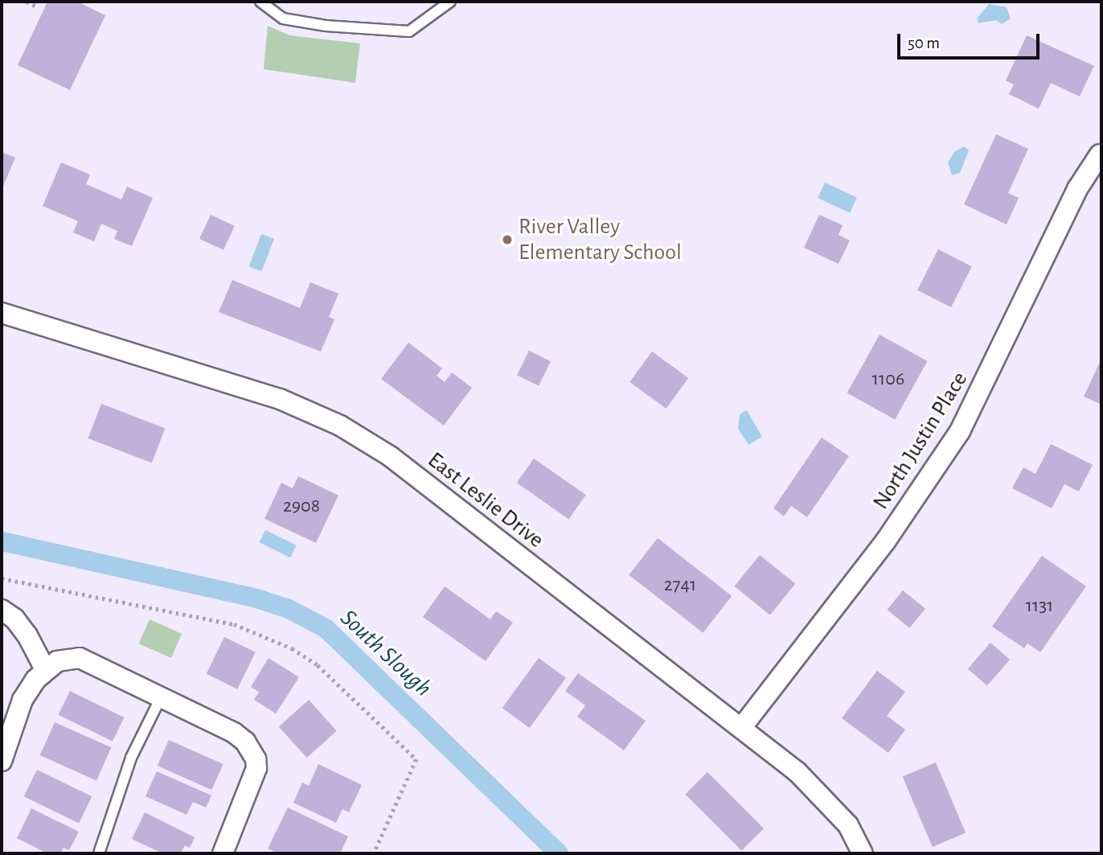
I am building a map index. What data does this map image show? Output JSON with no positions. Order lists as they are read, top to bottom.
{
  "streets": {
    "street": ["North Justin Place", "East Leslie Drive"]
  },
  "crossings": [
    ["North Justin Place", "East Leslie Drive"]
  ],
  "water": ["South Slough"],
  "places": ["River Valley Elementary School"],
  "house_numbers": [
    "1106",
    "2908",
    "2741",
    "1131"
  ],
  "scale_bar": "50 m"
}
